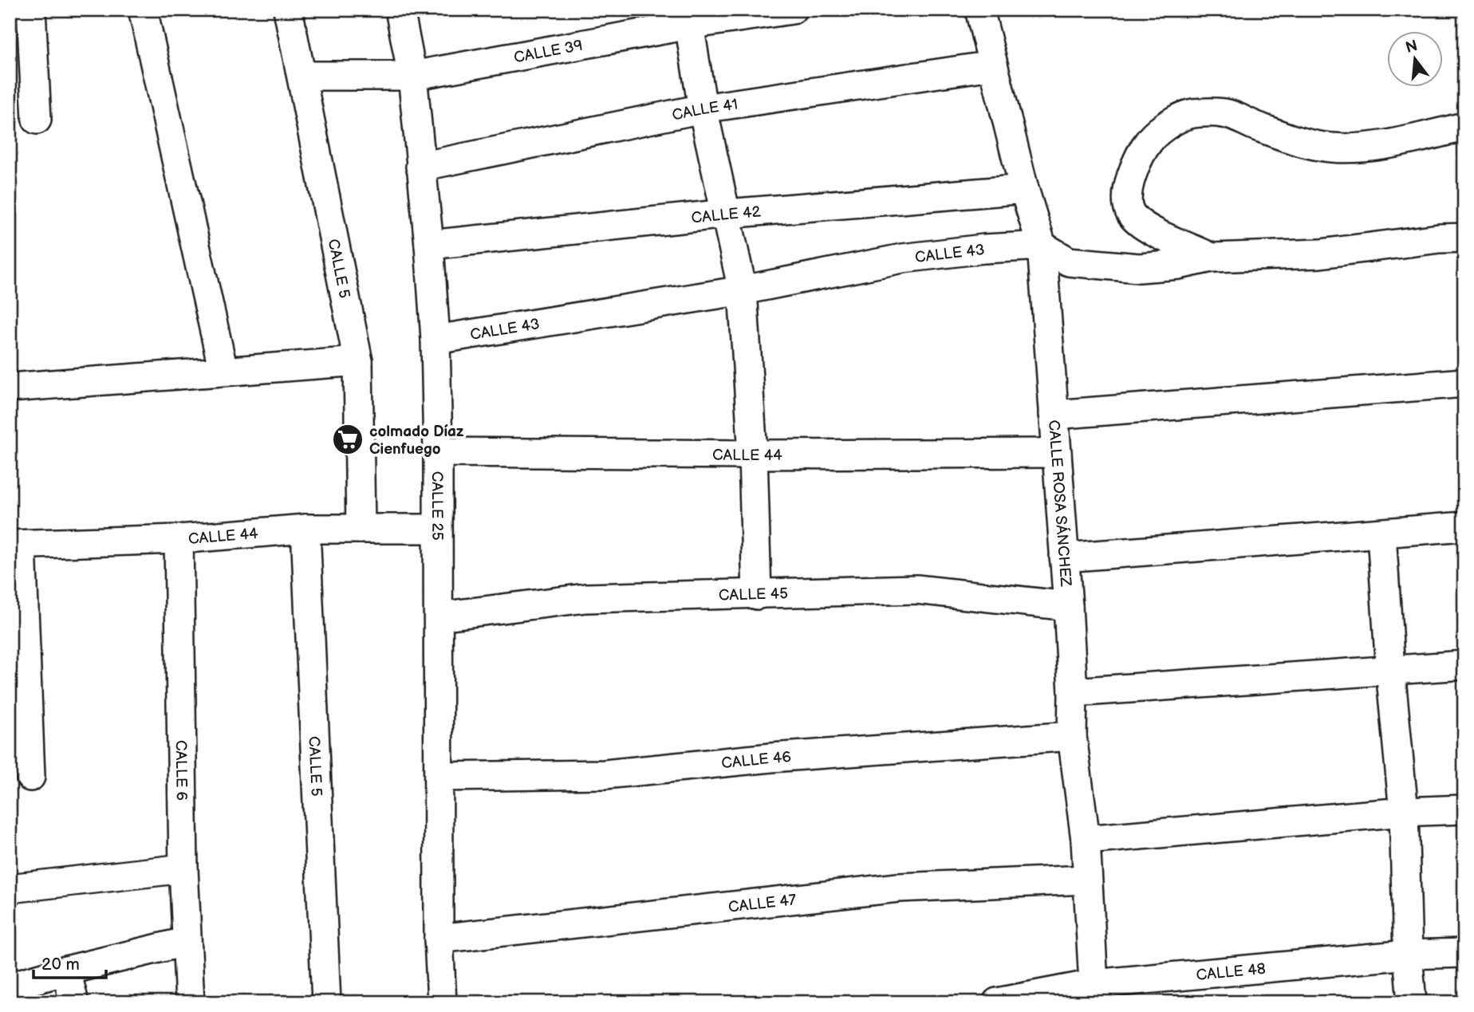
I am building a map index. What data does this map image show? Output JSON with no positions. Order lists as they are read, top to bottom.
{
  "streets": {
    "street": [
      "CALLE 39",
      "CALLE 41",
      "CALLE 42",
      "CALLE 43",
      "CALLE 5",
      "CALLE 44",
      "CALLE ROSA SÁNCHEZ",
      "CALLE 25",
      "CALLE 45",
      "CALLE 46",
      "CALLE 6",
      "CALLE 47",
      "CALLE 48"
    ]
  },
  "crossings": [
    ["CALLE 39", "CALLE 5"],
    ["CALLE 39", "CALLE 25"],
    ["CALLE 41", "CALLE ROSA SÁNCHEZ"],
    ["CALLE 41", "CALLE 25"],
    ["CALLE 42", "CALLE ROSA SÁNCHEZ"],
    ["CALLE 42", "CALLE 25"],
    ["CALLE 43", "CALLE ROSA SÁNCHEZ"],
    ["CALLE 43", "CALLE 25"],
    ["CALLE 5", "CALLE 44"],
    ["CALLE 44", "CALLE ROSA SÁNCHEZ"],
    ["CALLE 44", "CALLE 25"],
    ["CALLE 44", "CALLE 6"],
    ["CALLE ROSA SÁNCHEZ", "CALLE 45"],
    ["CALLE ROSA SÁNCHEZ", "CALLE 46"],
    ["CALLE ROSA SÁNCHEZ", "CALLE 47"],
    ["CALLE ROSA SÁNCHEZ", "CALLE 48"],
    ["CALLE 25", "CALLE 45"],
    ["CALLE 25", "CALLE 46"],
    ["CALLE 25", "CALLE 47"]
  ],
  "places": {
    "supermarket": ["colmado Díaz Cienfuego"]
  },
  "scale_bar": "20 m",
  "north": "top"
}
